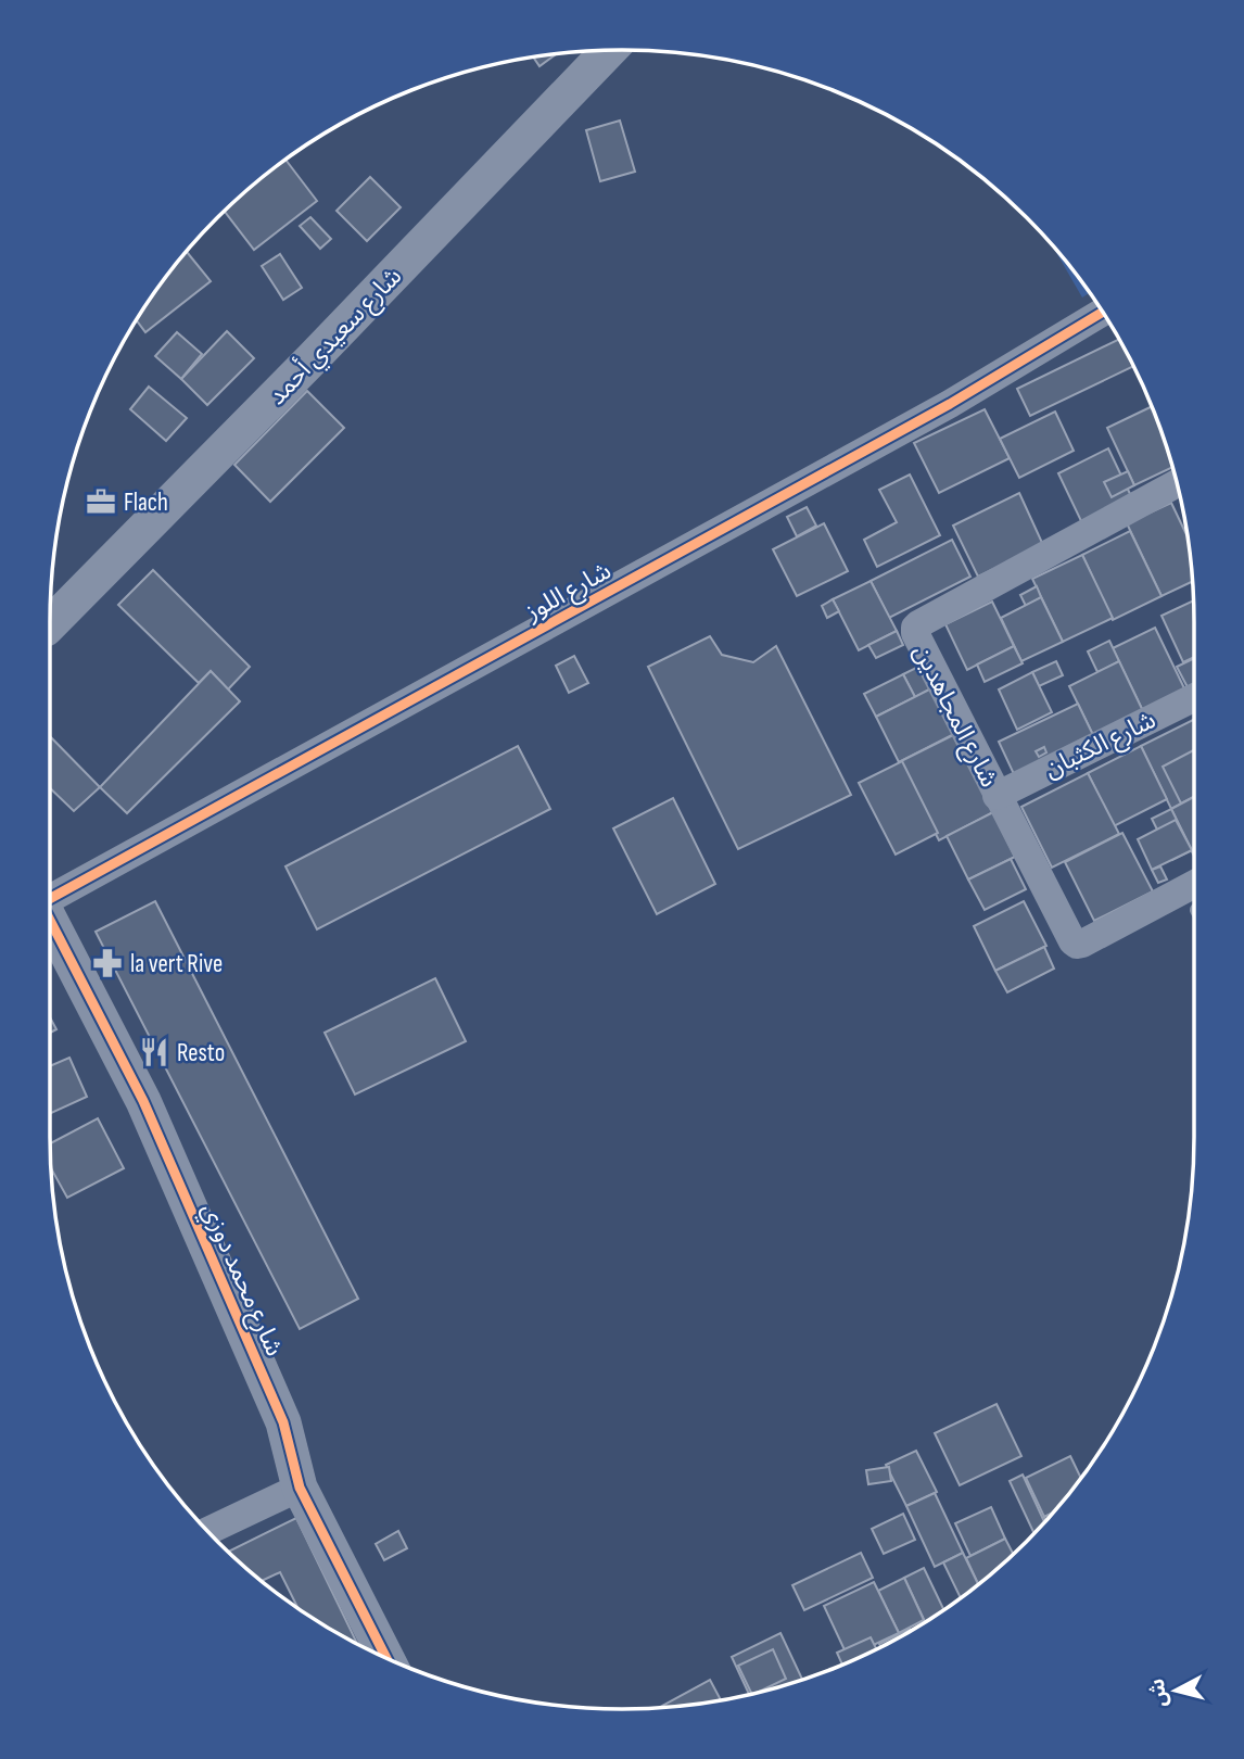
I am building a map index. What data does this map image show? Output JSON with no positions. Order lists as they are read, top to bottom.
{
  "streets": {
    "street": [
      "شارع سعيدي أحمد",
      "شارع اللوز",
      "شارع المجاهدين",
      "شارع الكثبان",
      "شارع محمد دوزي"
    ]
  },
  "crossings": [
    ["شارع المجاهدين", "شارع الكثبان"]
  ],
  "places": {
    "office": ["Flach"],
    "pharmacy": ["la vert Rive"],
    "restaurant": ["Resto"]
  },
  "north": "left"
}
